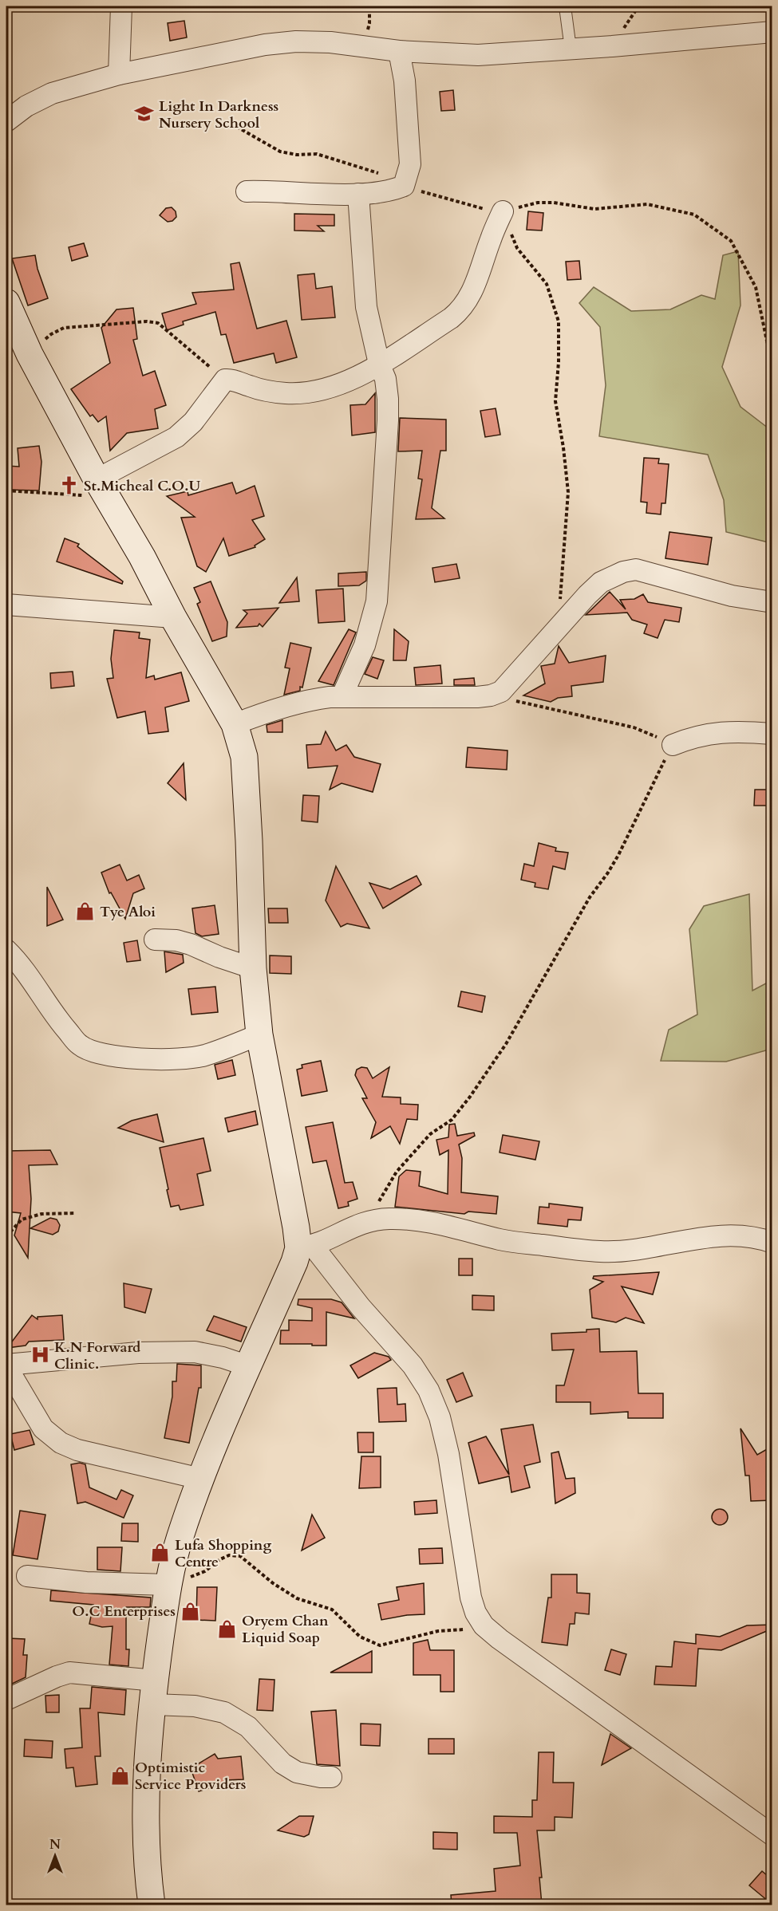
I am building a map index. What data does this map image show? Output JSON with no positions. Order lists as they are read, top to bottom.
{
  "places": {
    "school or university": ["Light In Darkness Nursery School"],
    "church": ["St.Micheal C.O.U"],
    "shop": [
      "Tye Aloi",
      "Lufa Shopping Centre",
      "O.C Enterprises",
      "Oryem Chan Liquid Soap",
      "Optimistic Service Providers"
    ],
    "hospital": ["K.N Forward Clinic."]
  },
  "north": "top"
}
